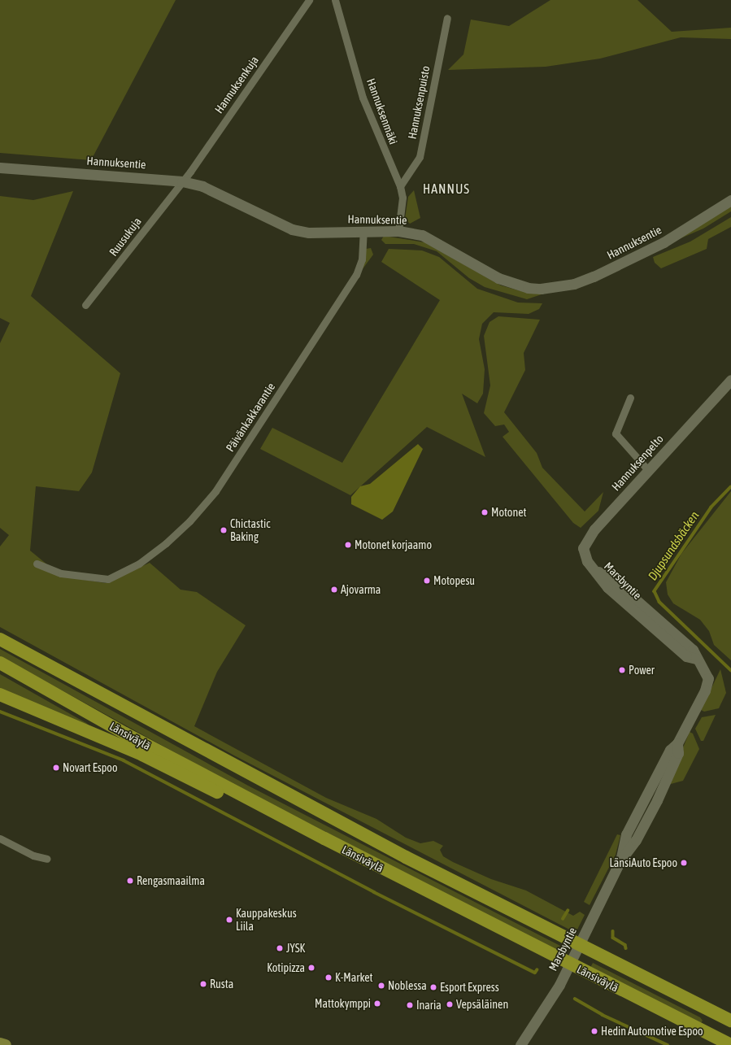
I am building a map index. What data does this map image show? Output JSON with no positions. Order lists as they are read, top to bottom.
{
  "streets": {
    "highway": ["Länsiväylä"],
    "main road": ["Hannuksentie", "Hannuksenpelto", "Marsbyntie"],
    "street": [
      "Hannuksenkuja",
      "Hannuksenpuisto",
      "Hannuksenmäki",
      "Ruusukuja",
      "Päivänkakkarantie"
    ]
  },
  "crossings": [
    ["Hannuksenkuja", "Hannuksentie"],
    ["Hannuksenkuja", "Ruusukuja"],
    ["Hannuksenpuisto", "Hannuksenmäki"],
    ["Hannuksenmäki", "Hannuksentie"],
    ["Hannuksentie", "Ruusukuja"],
    ["Hannuksentie", "Päivänkakkarantie"],
    ["Hannuksenpelto", "Marsbyntie"]
  ],
  "districts": ["HANNUS"],
  "water": ["Djupsundsbäcken"],
  "places": [
    "Motonet",
    "Chictastic Baking",
    "Motonet korjaamo",
    "Motopesu",
    "Ajovarma",
    "Power",
    "Novart Espoo",
    "LänsiAuto Espoo",
    "Rengasmaailma",
    "Kauppakeskus Liila",
    "JYSK",
    "Kotipizza",
    "K-Market",
    "Rusta",
    "Noblessa",
    "Esport Express",
    "Mattokymppi",
    "Vepsäläinen",
    "Inaria",
    "Hedin Automotive Espoo"
  ]
}
